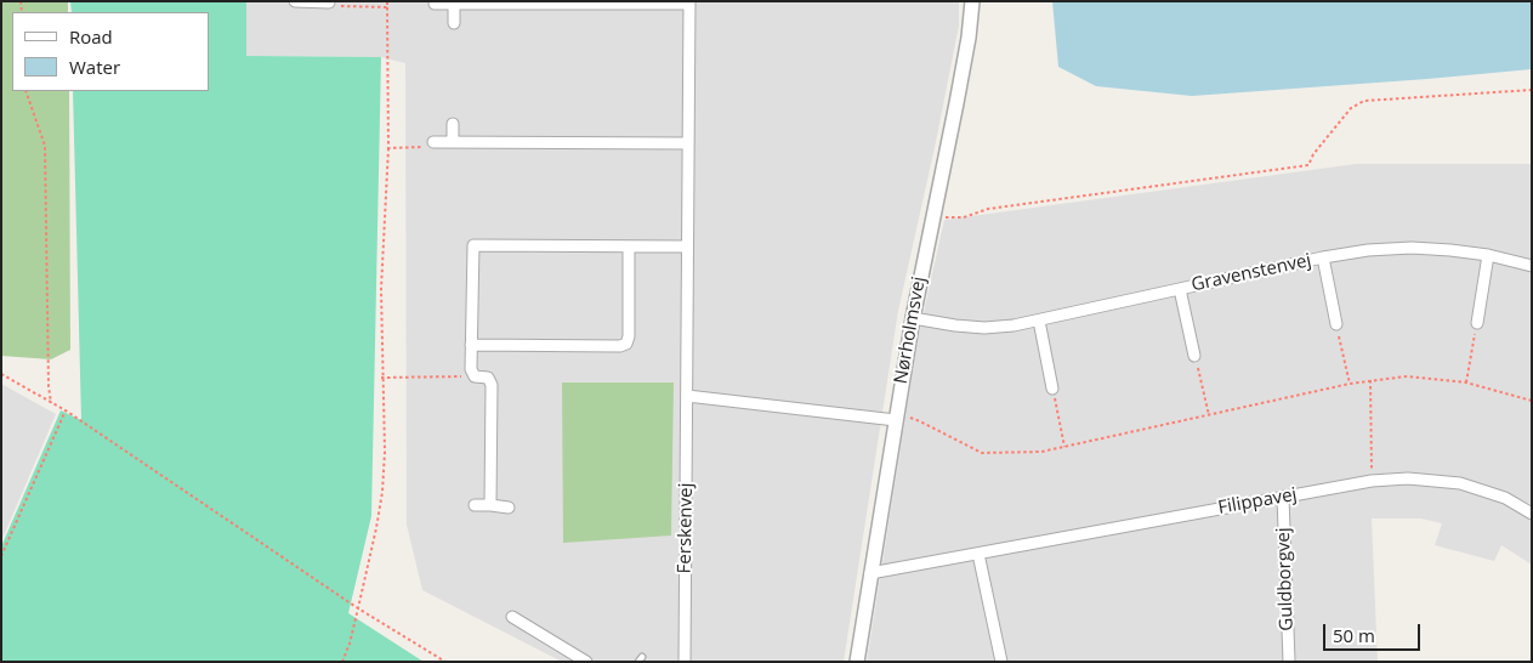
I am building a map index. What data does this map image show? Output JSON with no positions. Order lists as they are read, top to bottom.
{
  "streets": {
    "street": [
      "Gravenstenvej",
      "Nørholmsvej",
      "Filippavej",
      "Ferskenvej",
      "Guldborgvej"
    ]
  },
  "crossings": [
    ["Gravenstenvej", "Nørholmsvej"],
    ["Nørholmsvej", "Filippavej"],
    ["Filippavej", "Guldborgvej"]
  ],
  "legend": ["Road", "Water"],
  "scale_bar": "50 m"
}
